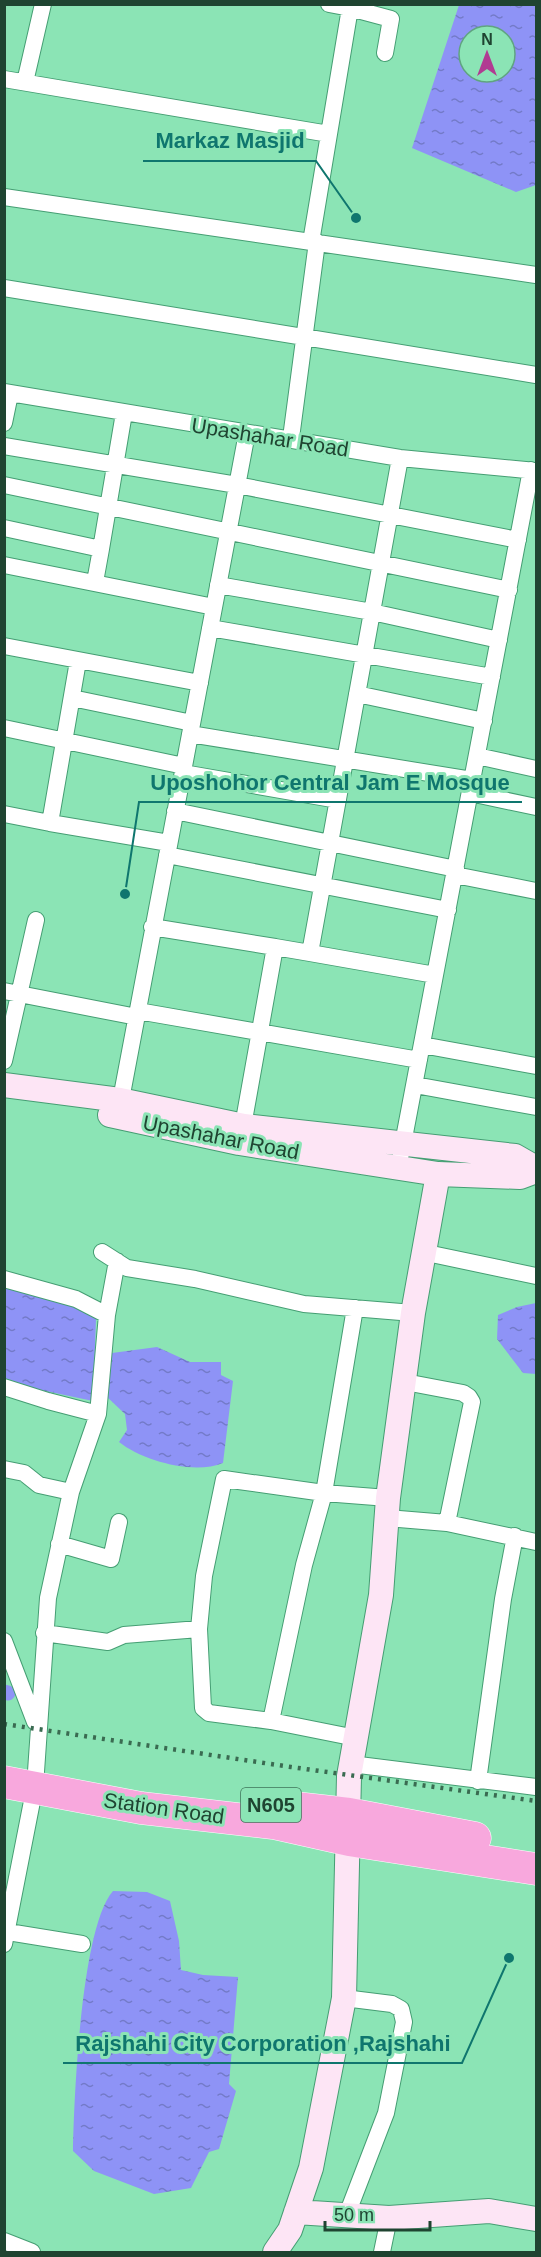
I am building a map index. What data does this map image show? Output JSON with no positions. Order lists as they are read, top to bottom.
{
  "streets": {
    "highway": ["N605", "Station Road"],
    "street": ["Upashahar Road"]
  },
  "places": ["Markaz Masjid", "Uposhohor Central Jam E Mosque", "Rajshahi City Corporation ,Rajshahi"],
  "scale_bar": "50 m",
  "north": "top"
}
